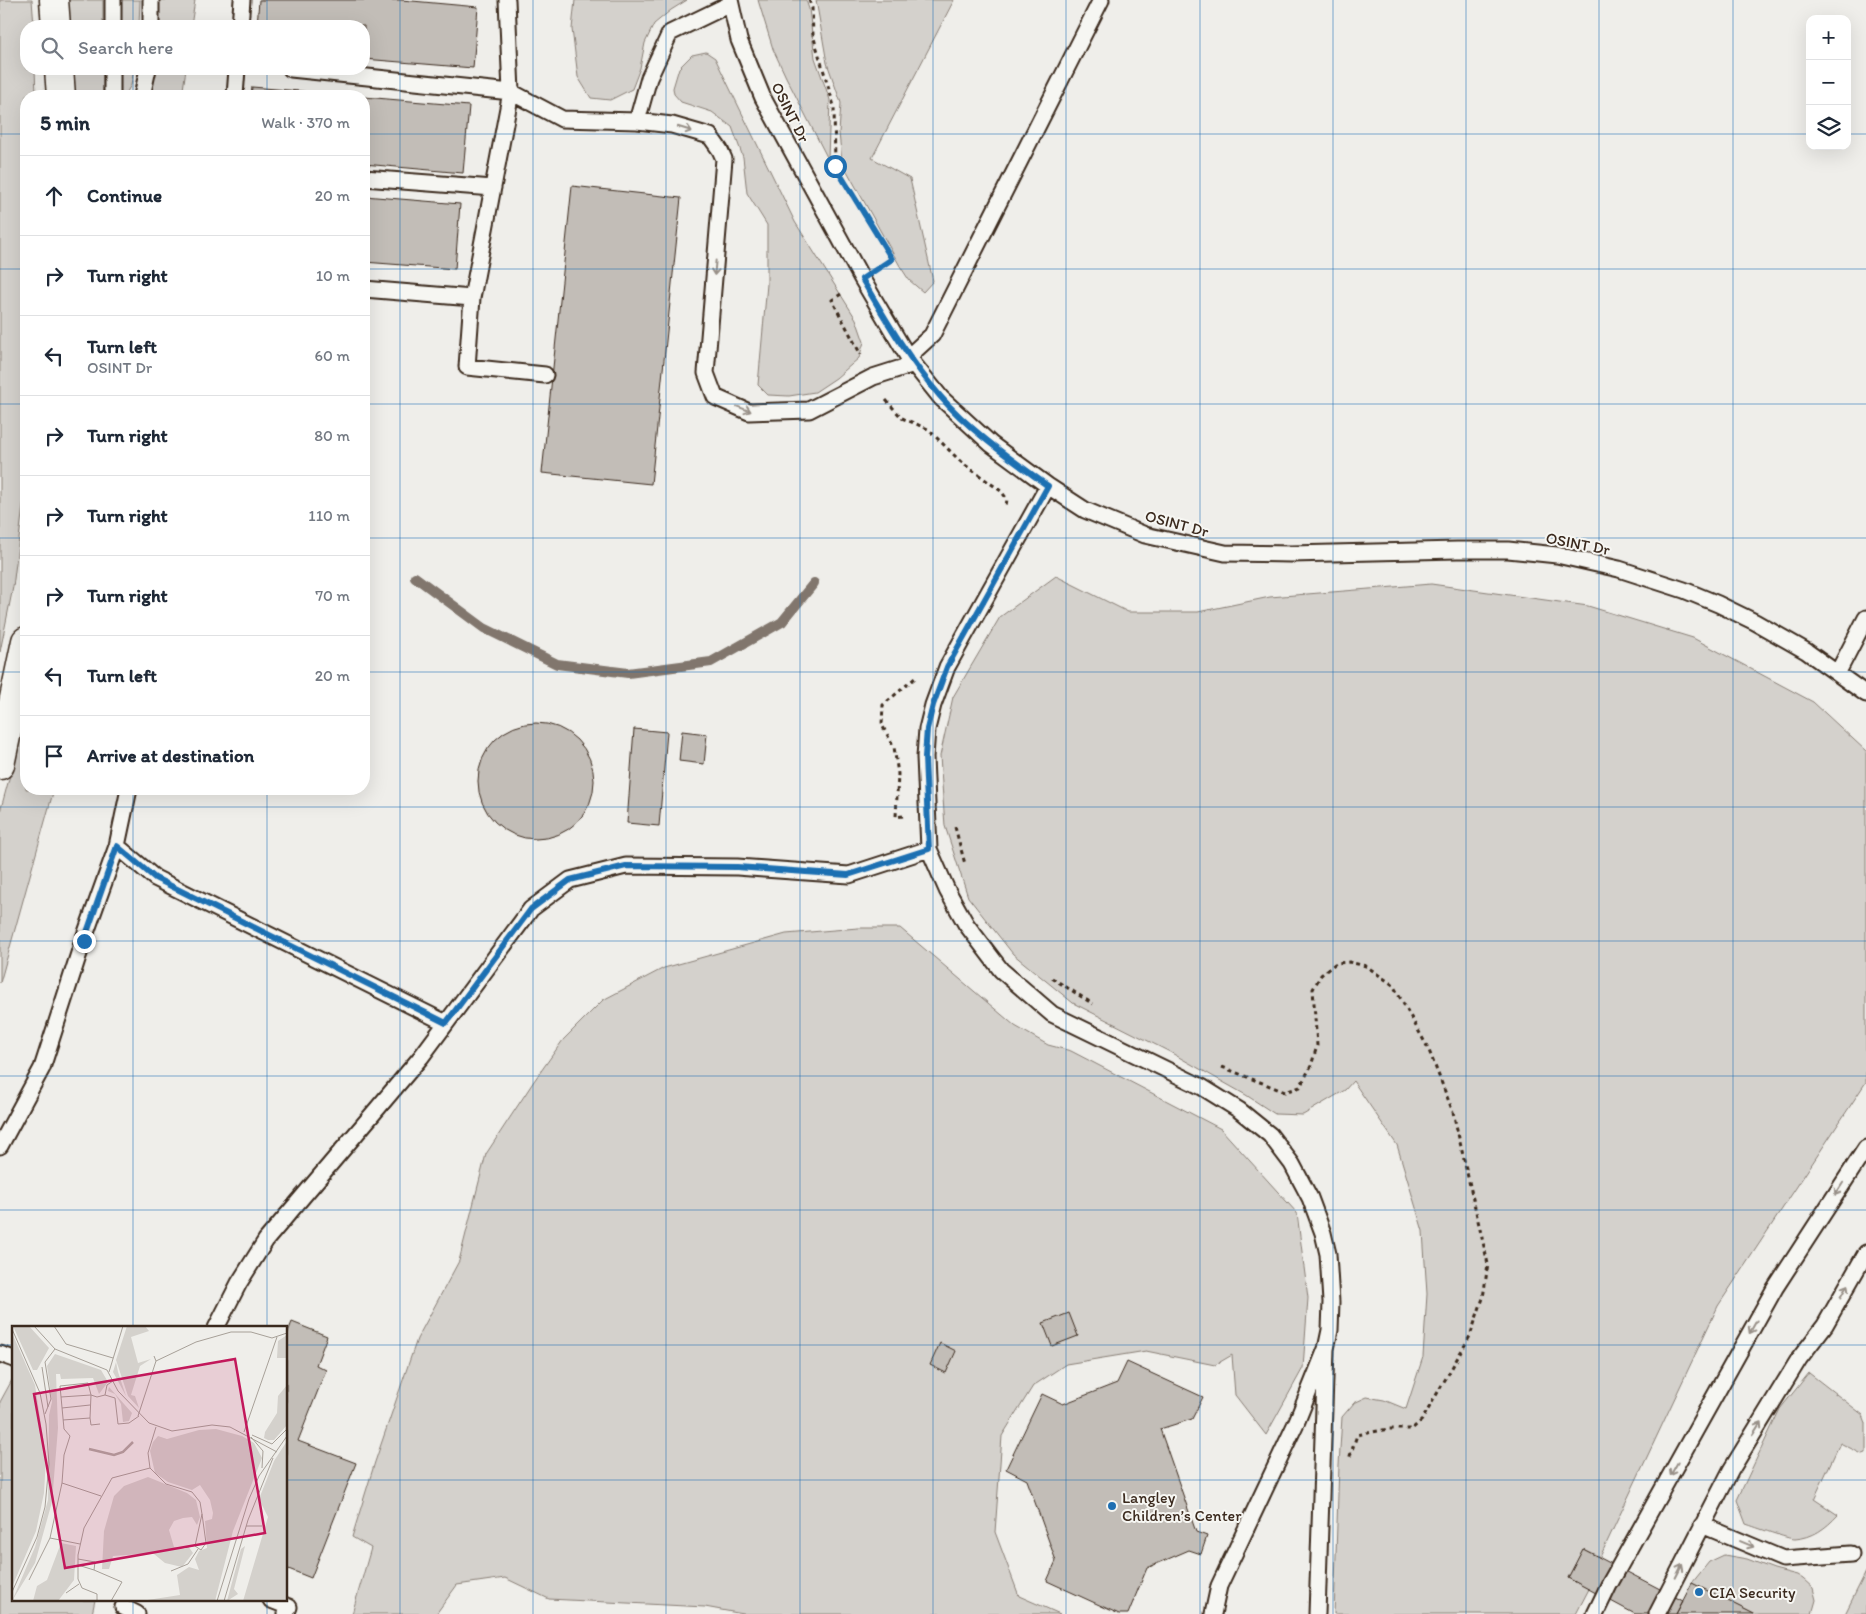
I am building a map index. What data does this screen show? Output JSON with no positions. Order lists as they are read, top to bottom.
{
  "streets": {
    "lane": ["OSINT Dr"]
  },
  "places": ["Langley Children’s Center", "CIA Security"],
  "page": {
    "map_buttons": ["+", "−"],
    "search": "Search here",
    "heading": ["5 min", "Walk · 370 m"],
    "list": [
      ["Continue", "20 m"],
      ["Turn right", "10 m"],
      ["Turn left", "OSINT Dr", "60 m"],
      ["Turn right", "80 m"],
      ["Turn right", "110 m"],
      ["Turn right", "70 m"],
      ["Turn left", "20 m"],
      "Arrive at destination"
    ]
  }
}
